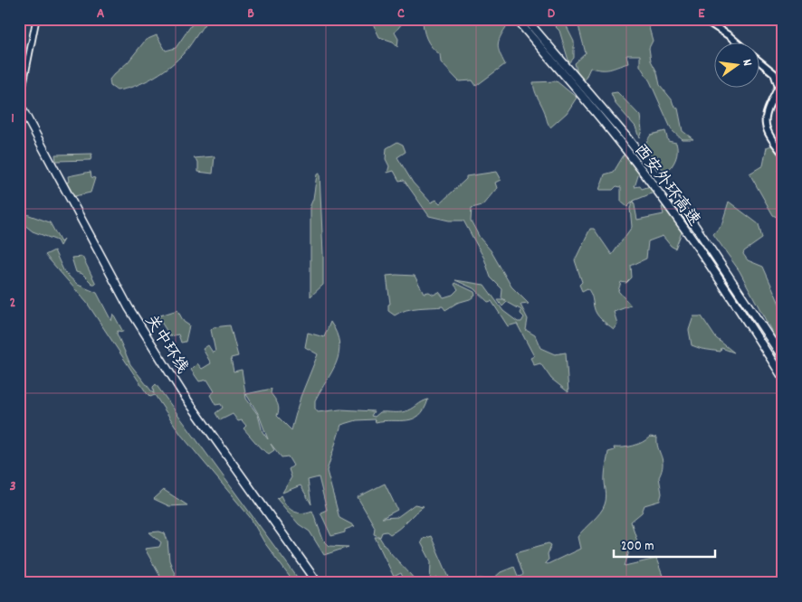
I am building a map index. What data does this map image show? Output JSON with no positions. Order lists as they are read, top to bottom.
{
  "streets": {
    "highway": ["西安外环高速", "关中环线"]
  },
  "scale_bar": "200 m",
  "north": "right",
  "grid": {
    "columns": [
      "A",
      "B",
      "C",
      "D",
      "E"
    ],
    "rows": ["1", "2", "3"]
  }
}
